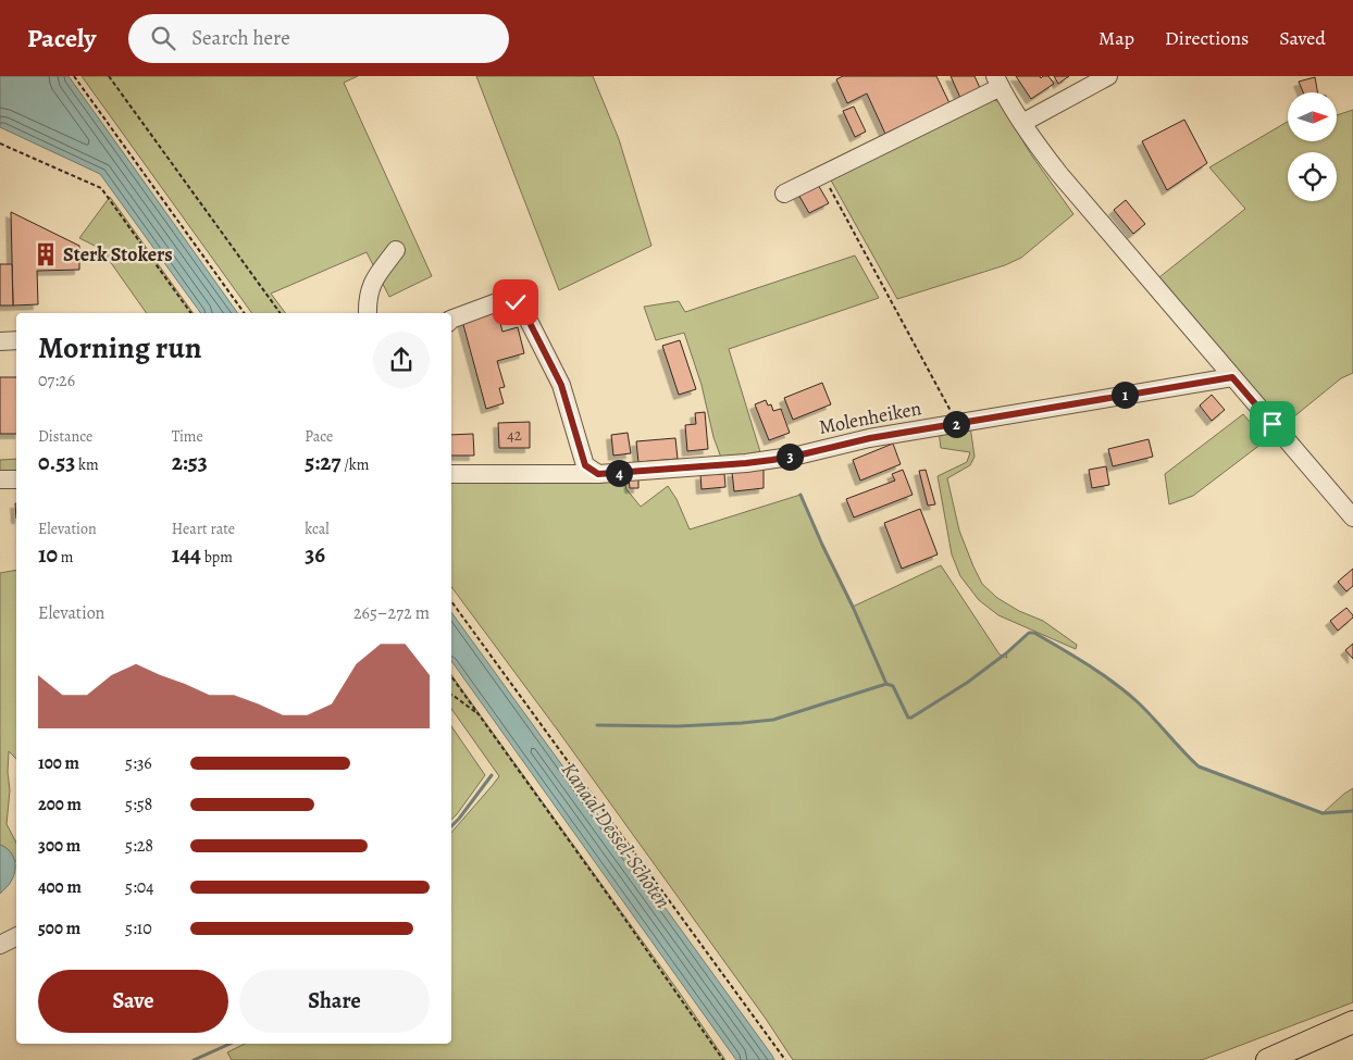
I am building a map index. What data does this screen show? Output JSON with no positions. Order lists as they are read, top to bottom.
{
  "streets": {
    "street": ["Molenheiken"]
  },
  "water": ["Kanaal Dessel-Schoten"],
  "places": {
    "building": ["Sterk Stokers"]
  },
  "house_numbers": ["42"],
  "north": "right",
  "page": {
    "header": "Pacely",
    "search": "Search here",
    "nav": ["Map", "Directions", "Saved"],
    "heading": ["Morning run", "07:26"],
    "pins": [
      "1",
      "2",
      "3",
      "4"
    ],
    "stats": [
      ["Distance", "0.53 km"],
      ["Time", "2:53"],
      ["Pace", "5:27 /km"],
      ["Elevation", "10 m"],
      ["Heart rate", "144 bpm"],
      ["kcal", "36"]
    ],
    "chart": ["Elevation", "265–272 m"],
    "list": [
      {
        "name": "100 m",
        "note": "5:36"
      },
      {
        "name": "200 m",
        "note": "5:58"
      },
      {
        "name": "300 m",
        "note": "5:28"
      },
      {
        "name": "400 m",
        "note": "5:04"
      },
      {
        "name": "500 m",
        "note": "5:10"
      }
    ],
    "buttons": ["Save", "Share"]
  }
}
